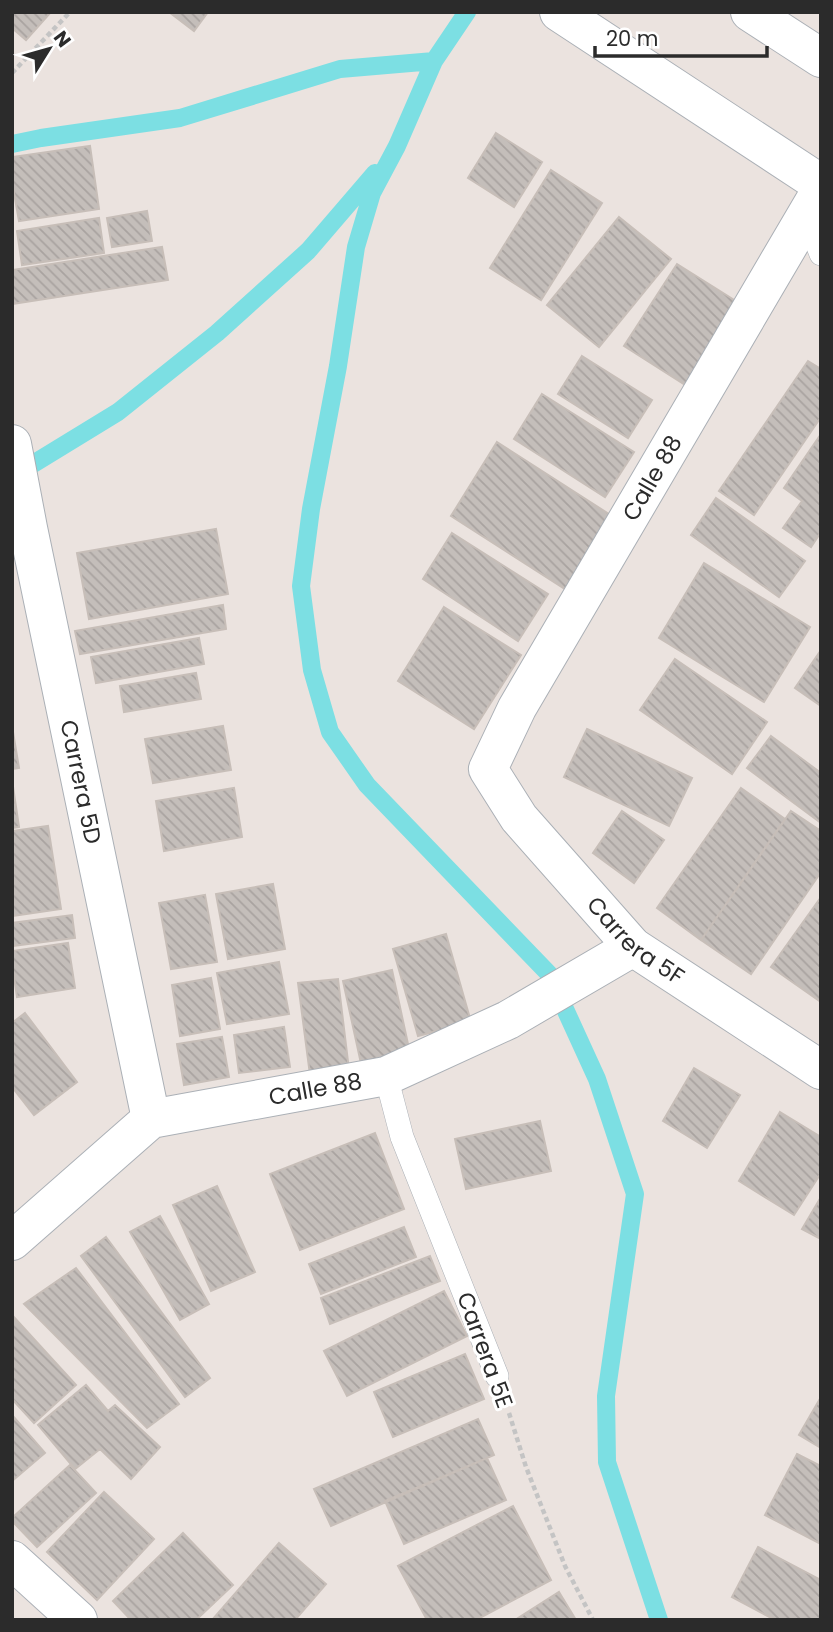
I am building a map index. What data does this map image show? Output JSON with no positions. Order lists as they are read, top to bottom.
{
  "streets": {
    "street": ["Calle 88", "Carrera 5D", "Carrera 5F"],
    "lane": ["Carrera 5E"]
  },
  "crossings": [
    ["Calle 88", "Carrera 5D"],
    ["Calle 88", "Carrera 5F"],
    ["Calle 88", "Carrera 5E"]
  ],
  "scale_bar": "20 m",
  "north": "top right"
}
